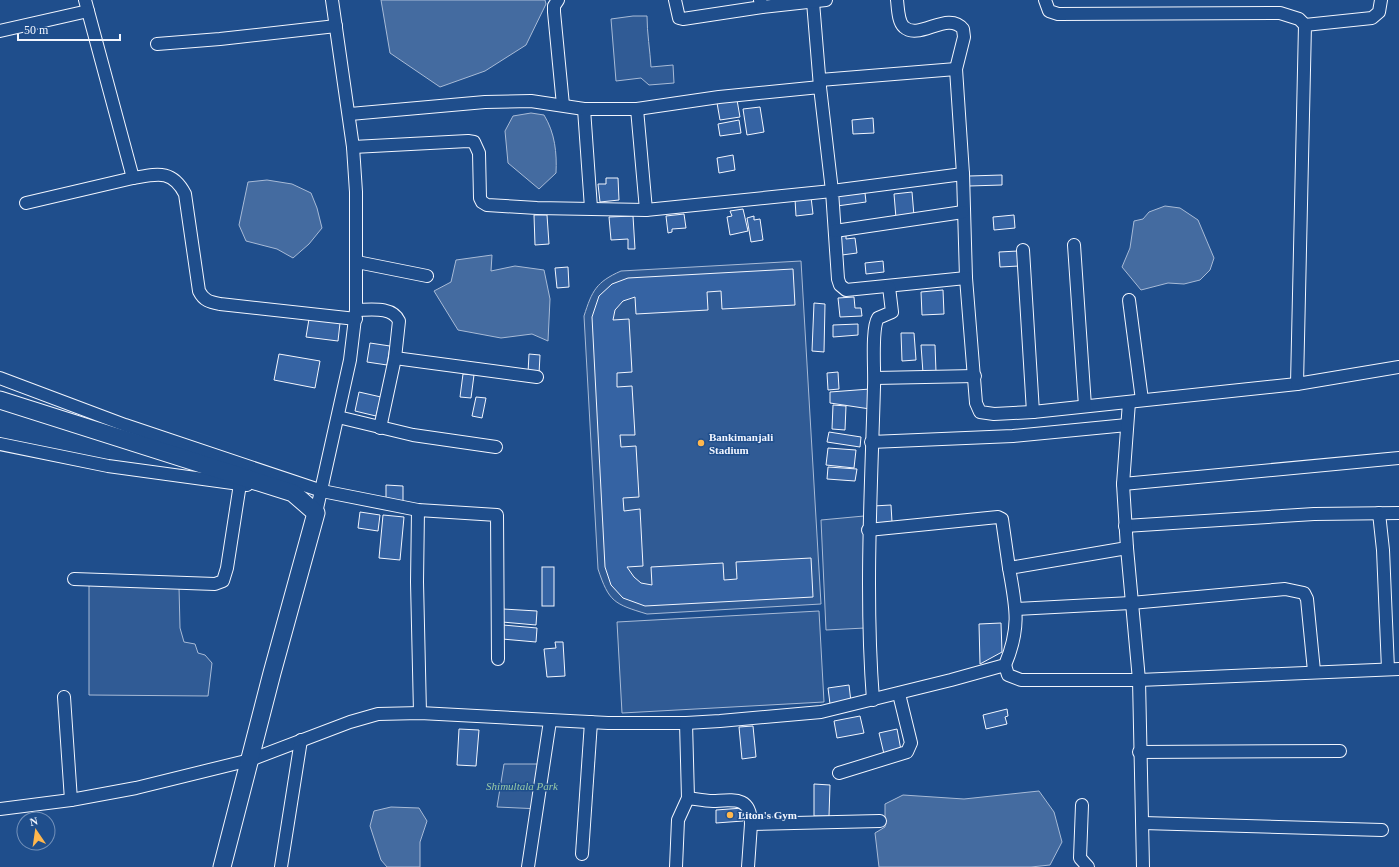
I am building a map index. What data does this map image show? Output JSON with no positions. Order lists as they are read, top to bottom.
{
  "parks": ["Shimultala Park"],
  "places": ["Bankimanjali Stadium", "Liton's Gym"],
  "scale_bar": "50 m",
  "north": "top"
}
